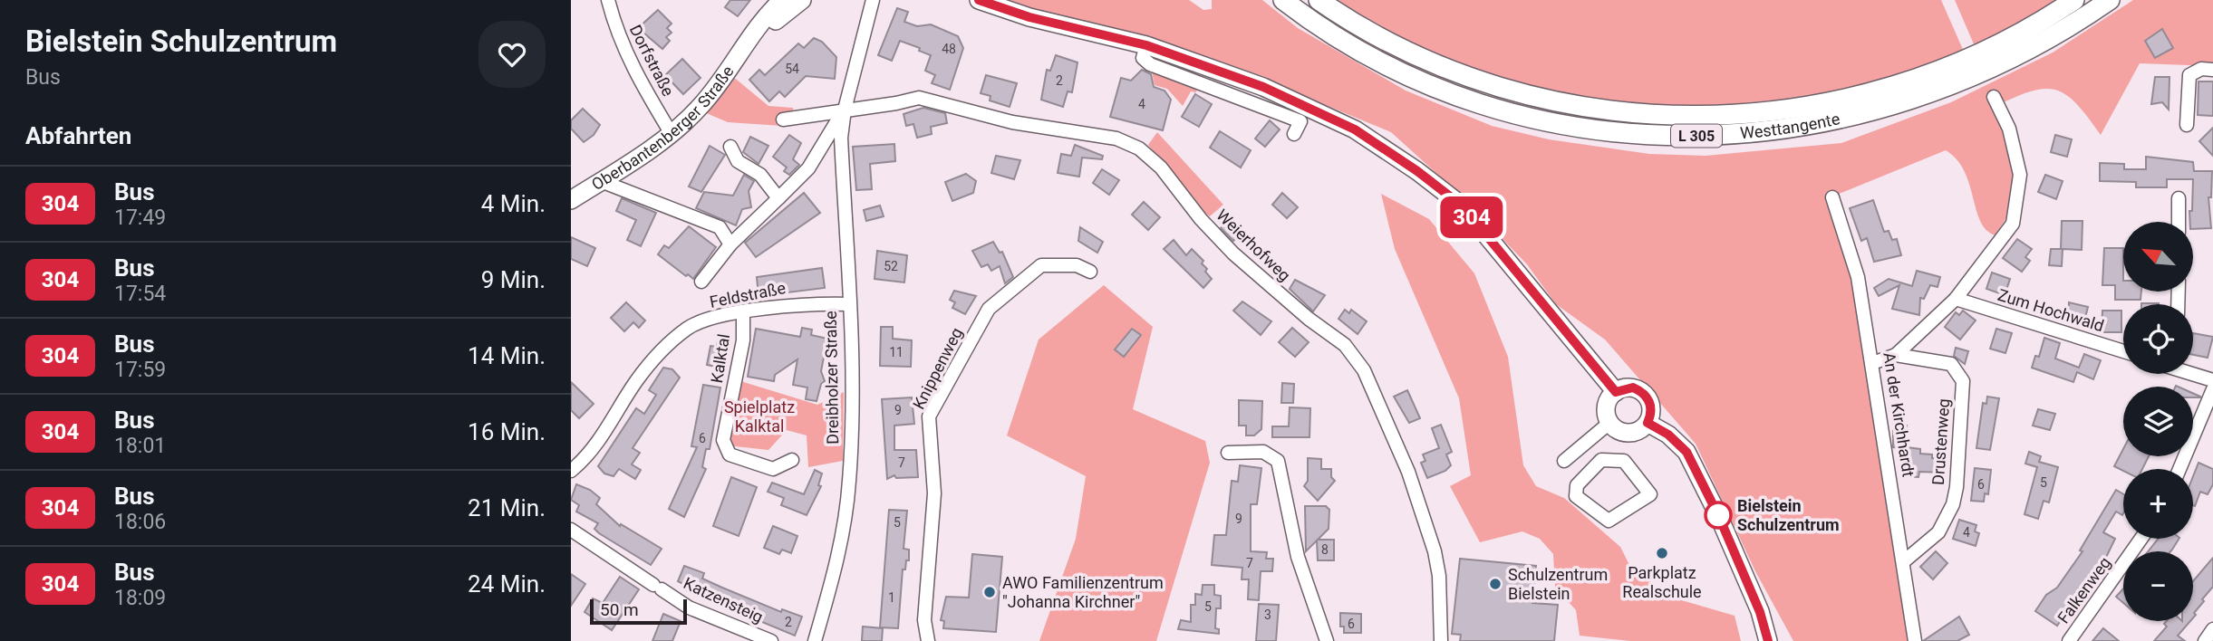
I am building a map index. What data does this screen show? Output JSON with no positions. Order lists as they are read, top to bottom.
{
  "streets": {
    "main road": ["Oberbantenberger Straße", "Westtangente", "L 305"],
    "street": [
      "Dorfstraße",
      "Weierhofweg",
      "Feldstraße",
      "Zum Hochwald",
      "Kalktal",
      "Knippenweg",
      "Dreibholzer Straße",
      "An der Kirchhardt",
      "Drustenweg",
      "Falkenweg",
      "Katzensteig"
    ]
  },
  "crossings": [
    ["Dorfstraße", "Oberbantenberger Straße"],
    ["Weierhofweg", "Dreibholzer Straße"],
    ["Feldstraße", "Kalktal"],
    ["Feldstraße", "Dreibholzer Straße"],
    ["An der Kirchhardt", "Drustenweg"]
  ],
  "parks": ["Spielplatz Kalktal"],
  "places": [
    "Bielstein Schulzentrum",
    "Parkplatz Realschule",
    "Schulzentrum Bielstein",
    "AWO Familienzentrum \"Johanna Kirchner\""
  ],
  "lines": ["bus line 304"],
  "house_numbers": [
    "48",
    "54",
    "2",
    "4",
    "52",
    "11",
    "9",
    "6",
    "7",
    "5",
    "6",
    "9",
    "5",
    "4",
    "8",
    "7",
    "1",
    "5",
    "3",
    "2",
    "6"
  ],
  "scale_bar": "50 m",
  "north": "top left",
  "page": {
    "heading": [
      ["Bielstein Schulzentrum", "Bus"],
      "Abfahrten"
    ],
    "on_map": "304",
    "list": [
      {
        "mark": "304",
        "name": "Bus",
        "note": "17:49",
        "value": "4 Min."
      },
      {
        "mark": "304",
        "name": "Bus",
        "note": "17:54",
        "value": "9 Min."
      },
      {
        "mark": "304",
        "name": "Bus",
        "note": "17:59",
        "value": "14 Min."
      },
      {
        "mark": "304",
        "name": "Bus",
        "note": "18:01",
        "value": "16 Min."
      },
      {
        "mark": "304",
        "name": "Bus",
        "note": "18:06",
        "value": "21 Min."
      },
      {
        "mark": "304",
        "name": "Bus",
        "note": "18:09",
        "value": "24 Min."
      }
    ],
    "map_buttons": ["+", "−"],
    "scale": "50 m"
  }
}
